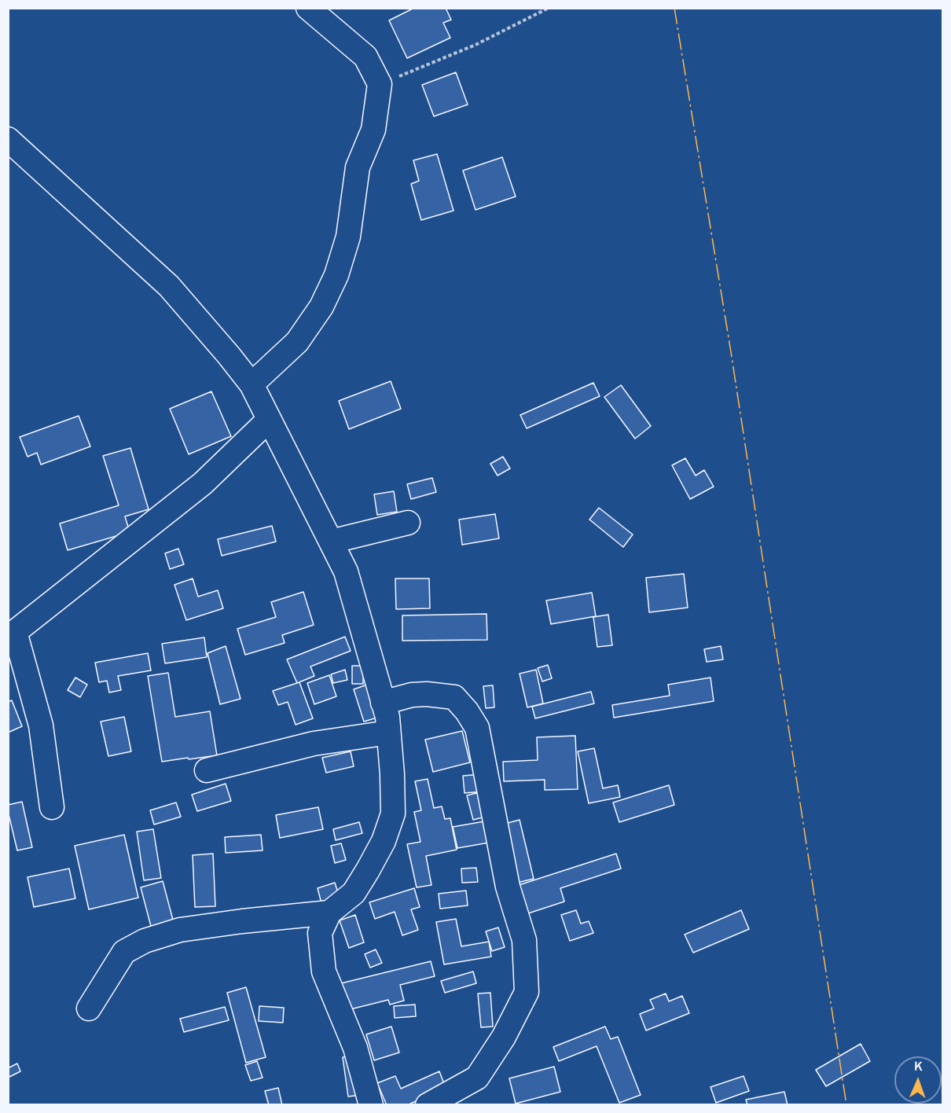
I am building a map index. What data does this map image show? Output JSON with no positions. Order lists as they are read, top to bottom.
{
  "north": "top"
}
